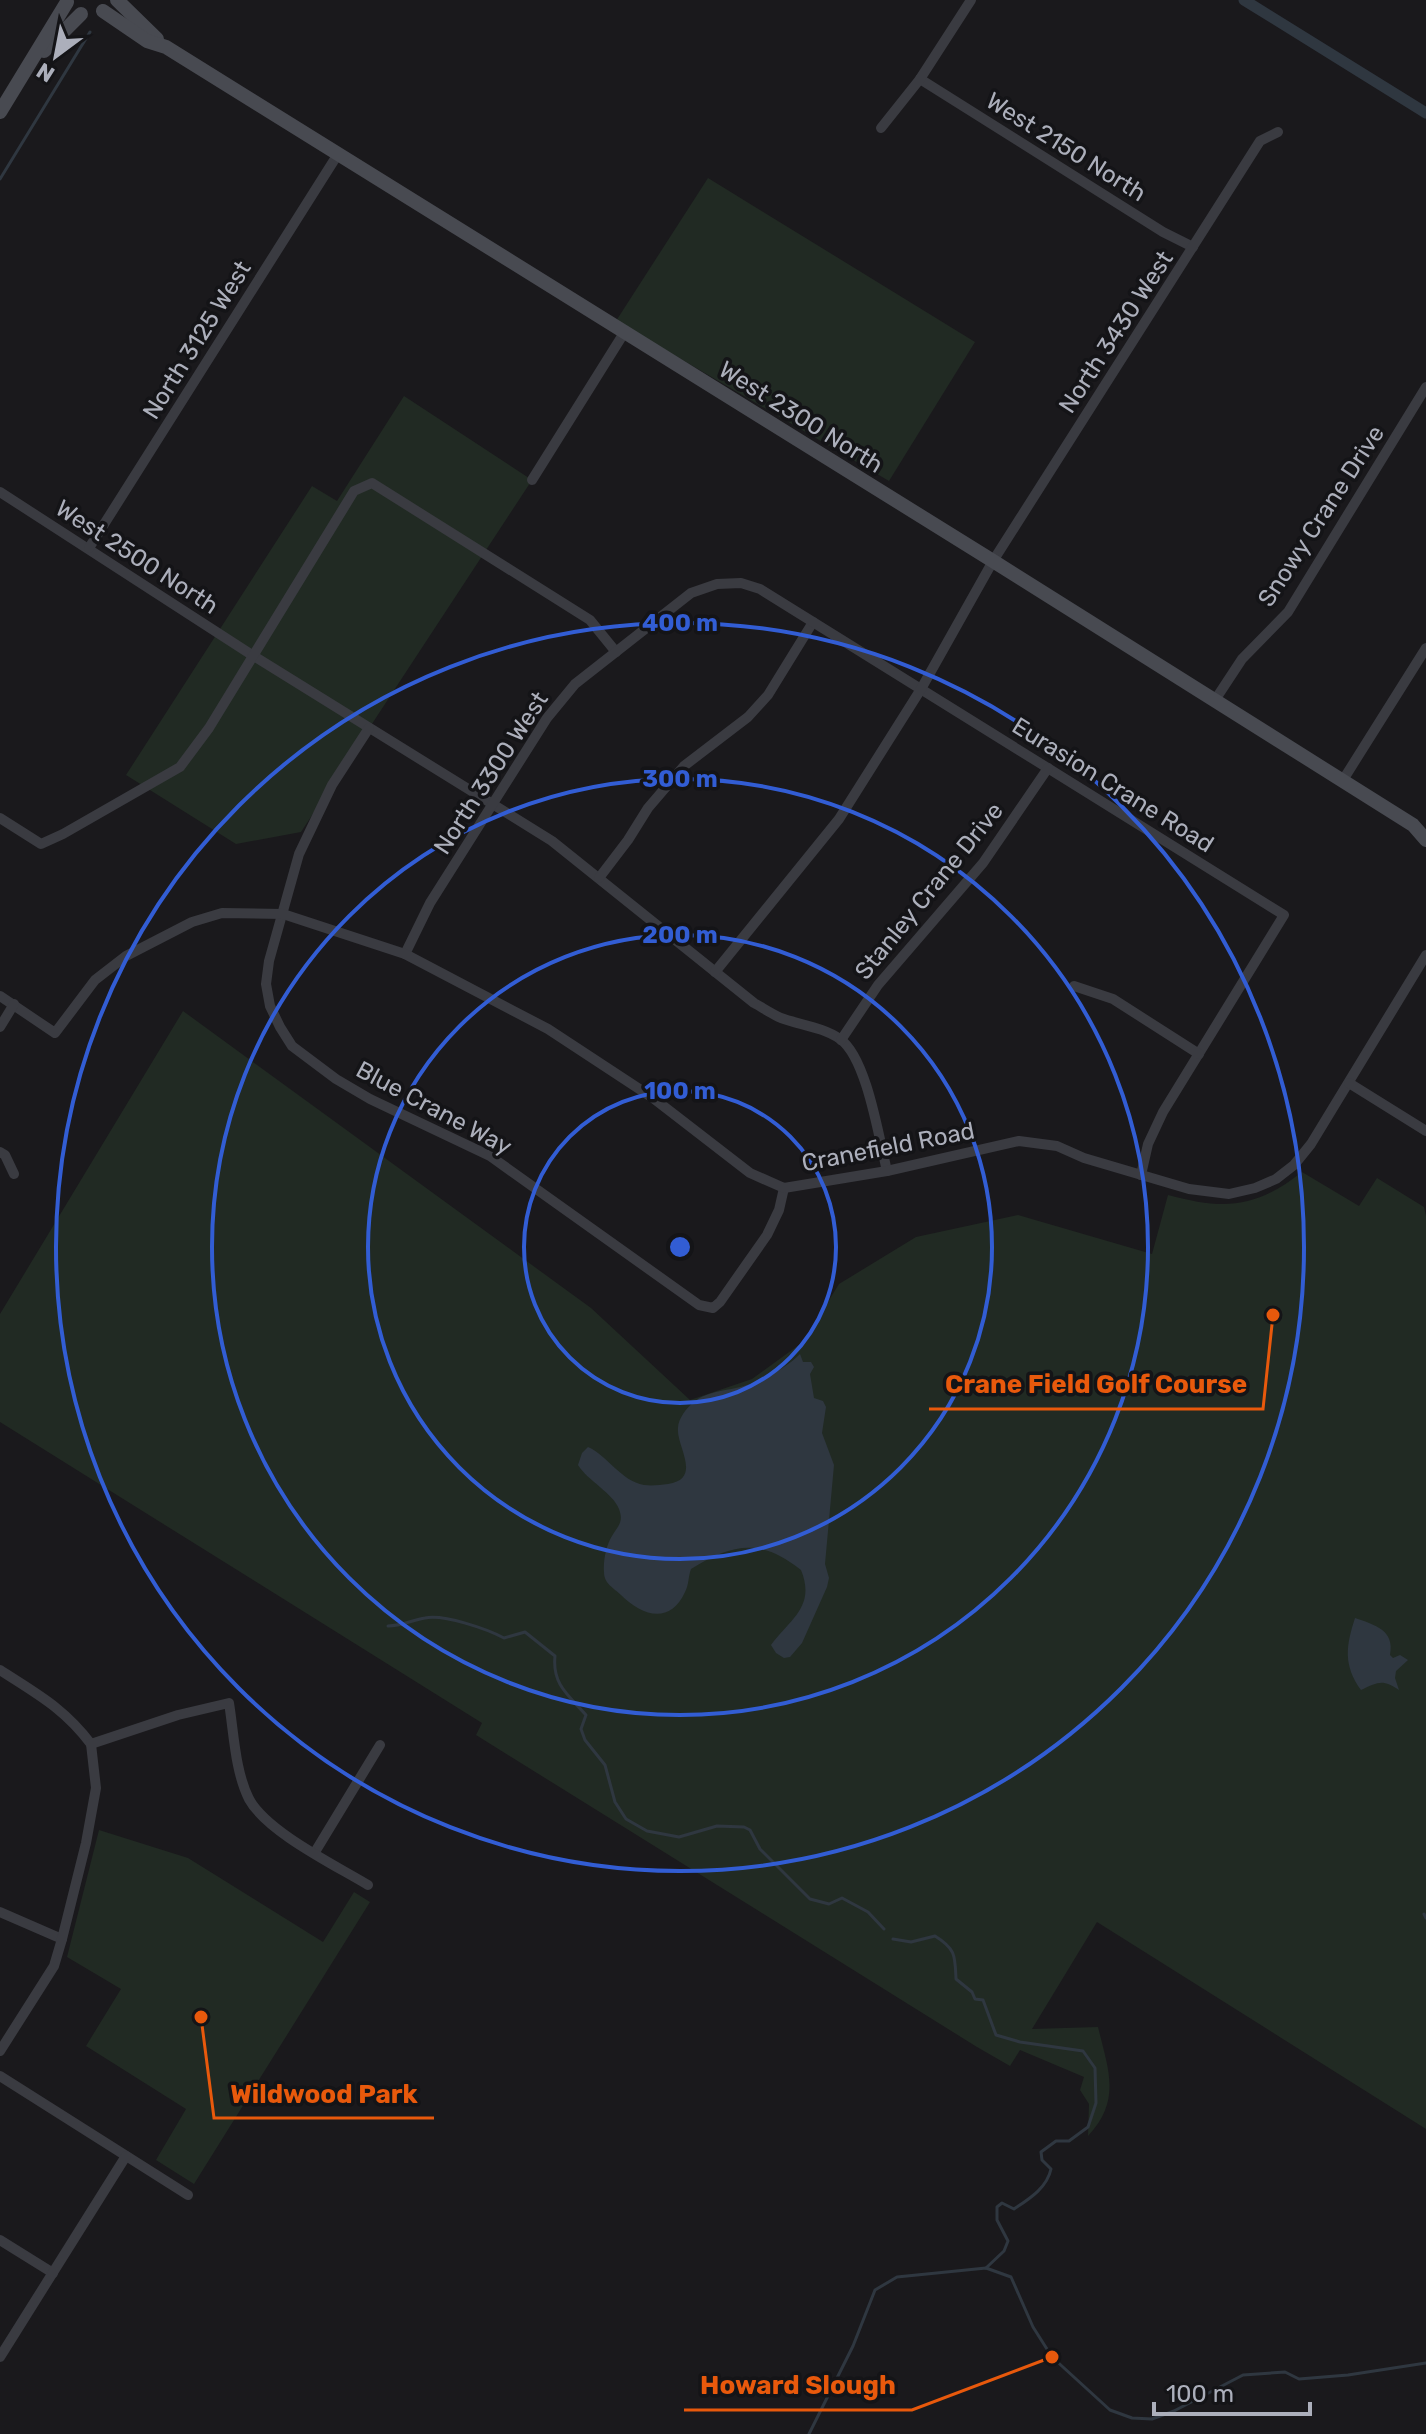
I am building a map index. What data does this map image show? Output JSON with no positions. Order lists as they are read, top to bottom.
{
  "streets": {
    "street": [
      "West 2150 North",
      "North 3430 West",
      "North 3125 West",
      "West 2300 North",
      "Snowy Crane Drive",
      "West 2500 North",
      "North 3300 West",
      "Eurasion Crane Road",
      "Stanley Crane Drive",
      "Blue Crane Way",
      "Cranefield Road"
    ]
  },
  "crossings": [
    ["West 2150 North", "North 3430 West"],
    ["North 3430 West", "West 2300 North"],
    ["North 3430 West", "West 2500 North"],
    ["North 3430 West", "Eurasion Crane Road"],
    ["North 3125 West", "West 2300 North"],
    ["North 3125 West", "West 2500 North"],
    ["West 2300 North", "Snowy Crane Drive"],
    ["West 2500 North", "North 3300 West"],
    ["West 2500 North", "Stanley Crane Drive"],
    ["West 2500 North", "Blue Crane Way"],
    ["North 3300 West", "Eurasion Crane Road"],
    ["North 3300 West", "Cranefield Road"],
    ["Eurasion Crane Road", "Stanley Crane Drive"],
    ["Blue Crane Way", "Cranefield Road"]
  ],
  "places": ["Crane Field Golf Course", "Wildwood Park", "Howard Slough"],
  "scale_bar": "100 m",
  "north": "bottom left",
  "rings": [
    "400 m",
    "300 m",
    "200 m",
    "100 m"
  ]
}
